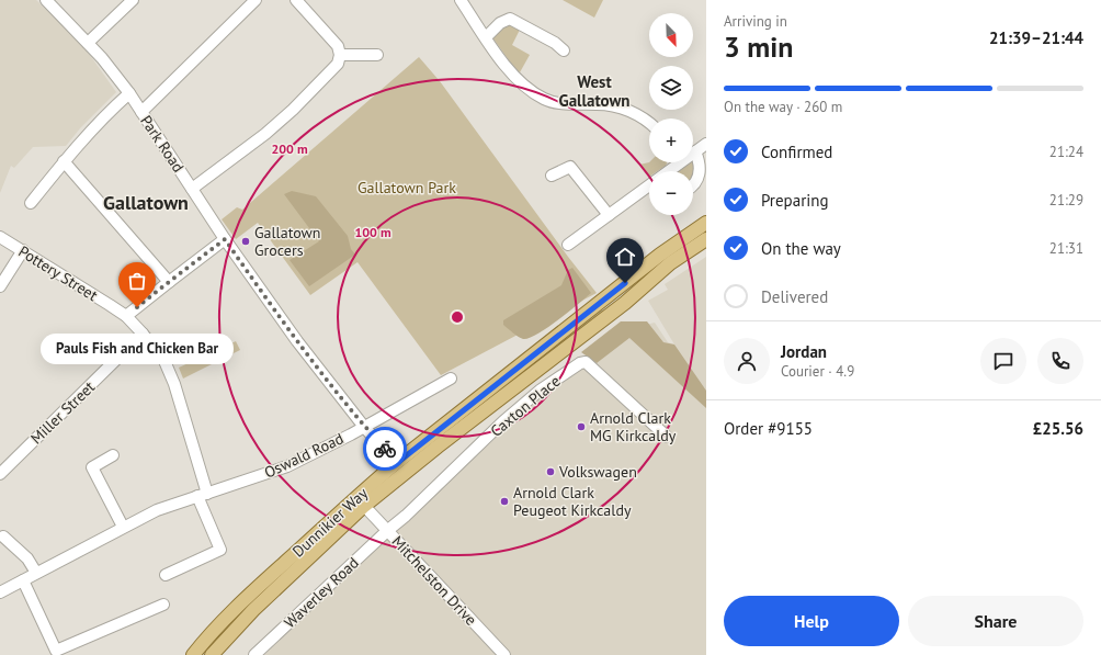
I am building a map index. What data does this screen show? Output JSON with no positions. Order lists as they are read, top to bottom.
{
  "streets": {
    "main road": ["Dunnikier Way"],
    "street": [
      "Park Road",
      "Pottery Street",
      "Caxton Place",
      "Miller Street",
      "Oswald Road",
      "Mitchelston Drive",
      "Waverley Road"
    ]
  },
  "crossings": [
    ["Park Road", "Oswald Road"],
    ["Park Road", "Dunnikier Way"],
    ["Pottery Street", "Miller Street"],
    ["Pottery Street", "Oswald Road"],
    ["Caxton Place", "Mitchelston Drive"],
    ["Caxton Place", "Waverley Road"],
    ["Dunnikier Way", "Mitchelston Drive"],
    ["Mitchelston Drive", "Waverley Road"]
  ],
  "districts": ["West Gallatown", "Gallatown"],
  "parks": ["Gallatown Park"],
  "places": [
    "Gallatown Grocers",
    "Pauls Fish and Chicken Bar",
    "Arnold Clark MG Kirkcaldy",
    "Volkswagen",
    "Arnold Clark Peugeot Kirkcaldy"
  ],
  "north": "bottom right",
  "page": {
    "heading": ["3 min", "Arriving in", "21:39–21:44"],
    "panel": [
      "Jordan",
      "Courier · 4.9",
      "Order #9155",
      "£25.56"
    ],
    "map_buttons": ["+", "−"],
    "bar": "On the way · 260 m",
    "list": [
      ["Confirmed", "21:24"],
      ["Preparing", "21:29"],
      ["On the way", "21:31"],
      "Delivered"
    ],
    "bubble": "Pauls Fish and Chicken Bar",
    "buttons": ["Help", "Share"]
  },
  "rings": ["200 m", "100 m"]
}
